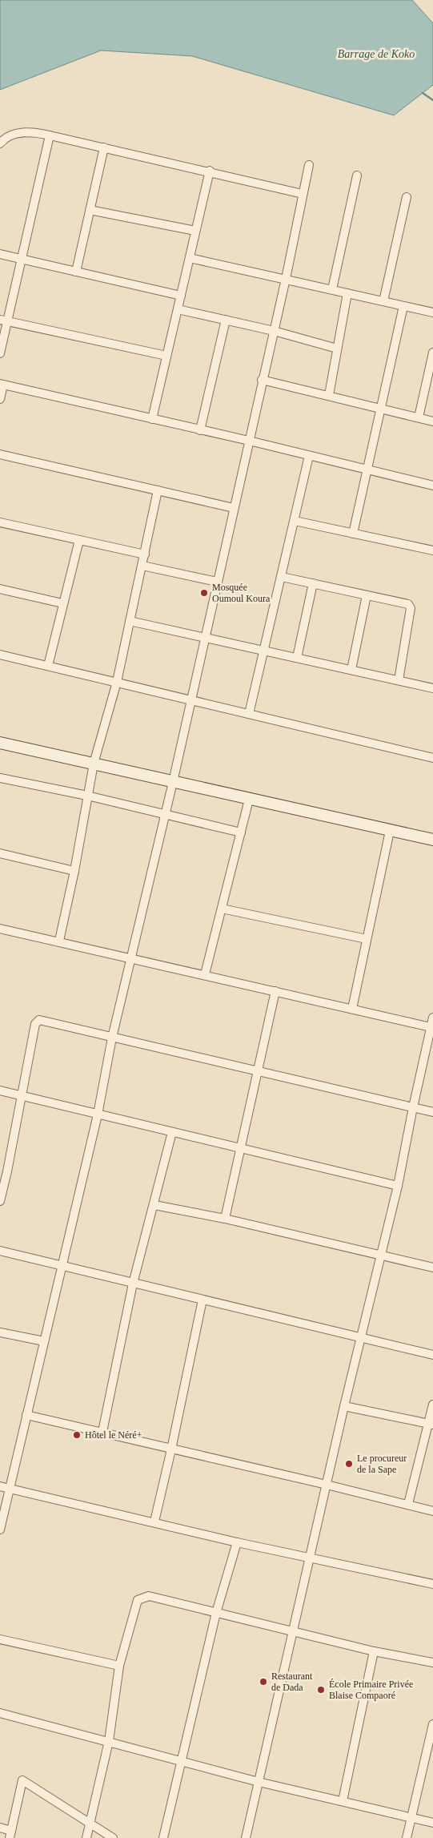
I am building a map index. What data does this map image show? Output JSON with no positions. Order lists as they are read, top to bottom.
{
  "water": ["Barrage de Koko"],
  "places": [
    "Mosquée Oumoul Koura",
    "Hôtel le Néré+",
    "Le procureur de la Sape",
    "Restaurant de Dada",
    "École Primaire Privée Blaise Compaoré"
  ]
}
